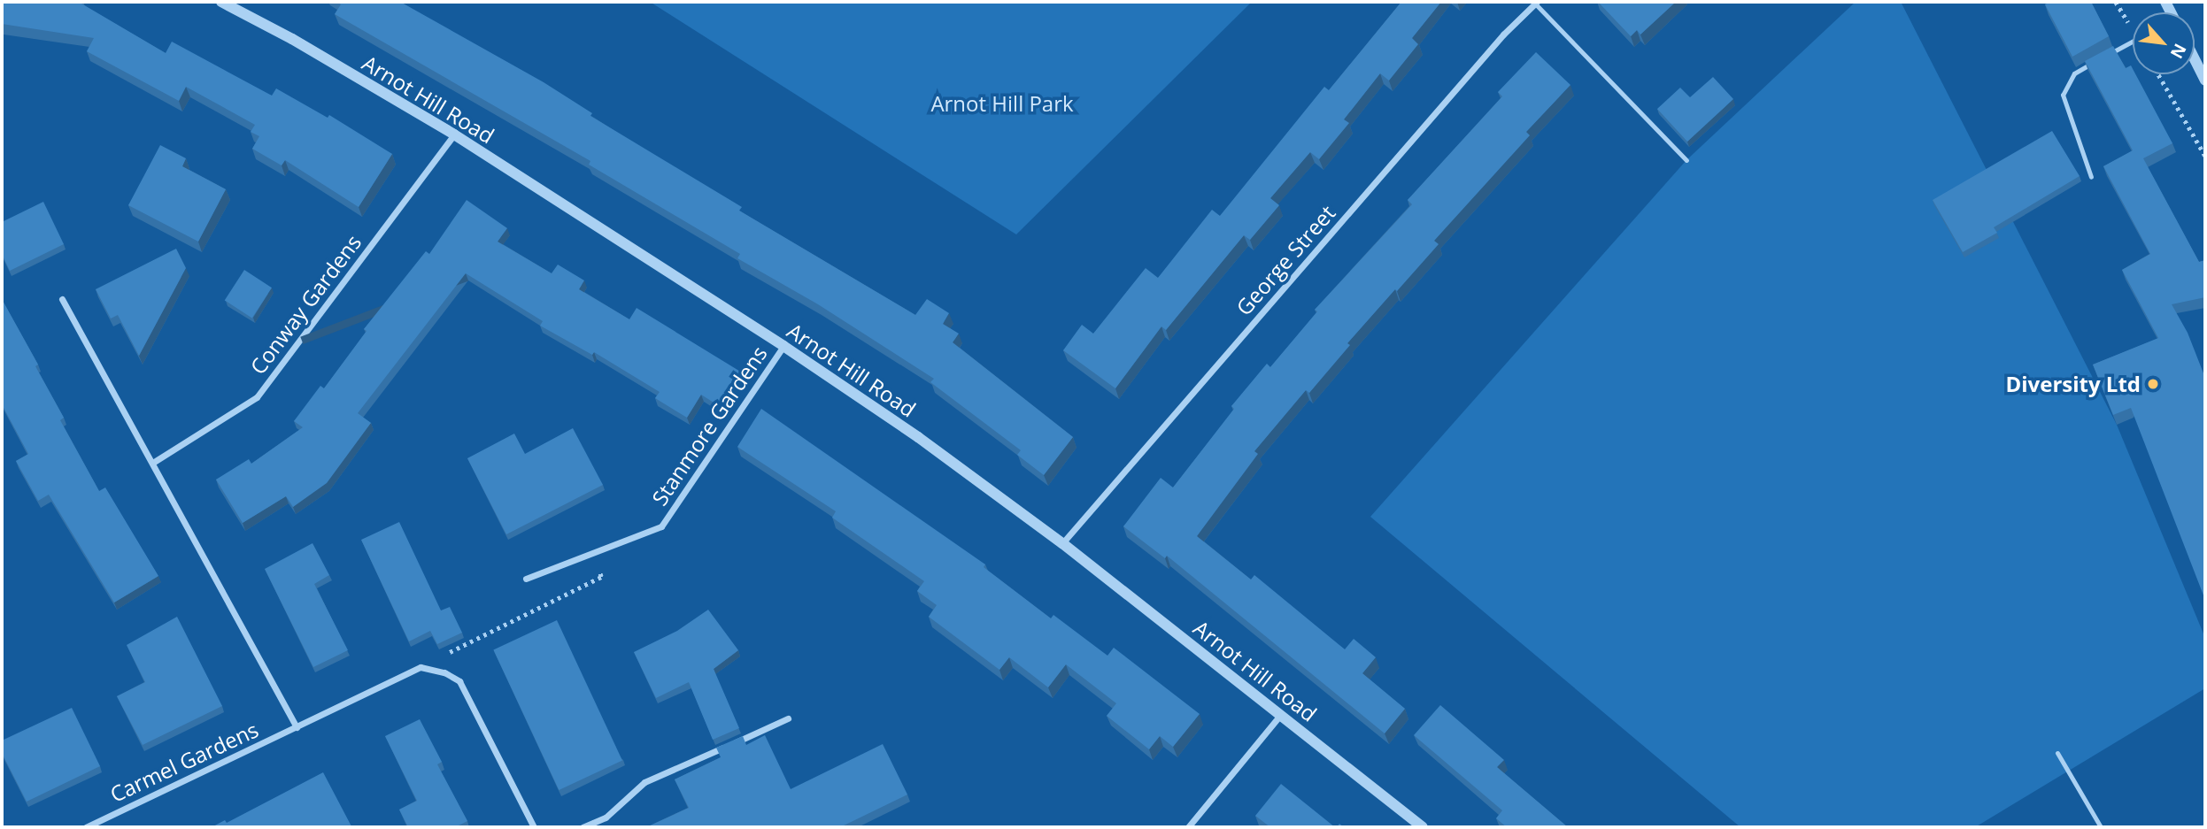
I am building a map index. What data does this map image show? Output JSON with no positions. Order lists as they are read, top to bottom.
{
  "streets": {
    "street": [
      "Arnot Hill Road",
      "George Street",
      "Conway Gardens",
      "Stanmore Gardens",
      "Carmel Gardens"
    ]
  },
  "crossings": [
    ["Arnot Hill Road", "George Street"],
    ["Arnot Hill Road", "Conway Gardens"],
    ["Arnot Hill Road", "Stanmore Gardens"]
  ],
  "parks": ["Arnot Hill Park"],
  "places": ["Diversity Ltd"],
  "north": "bottom right"
}
